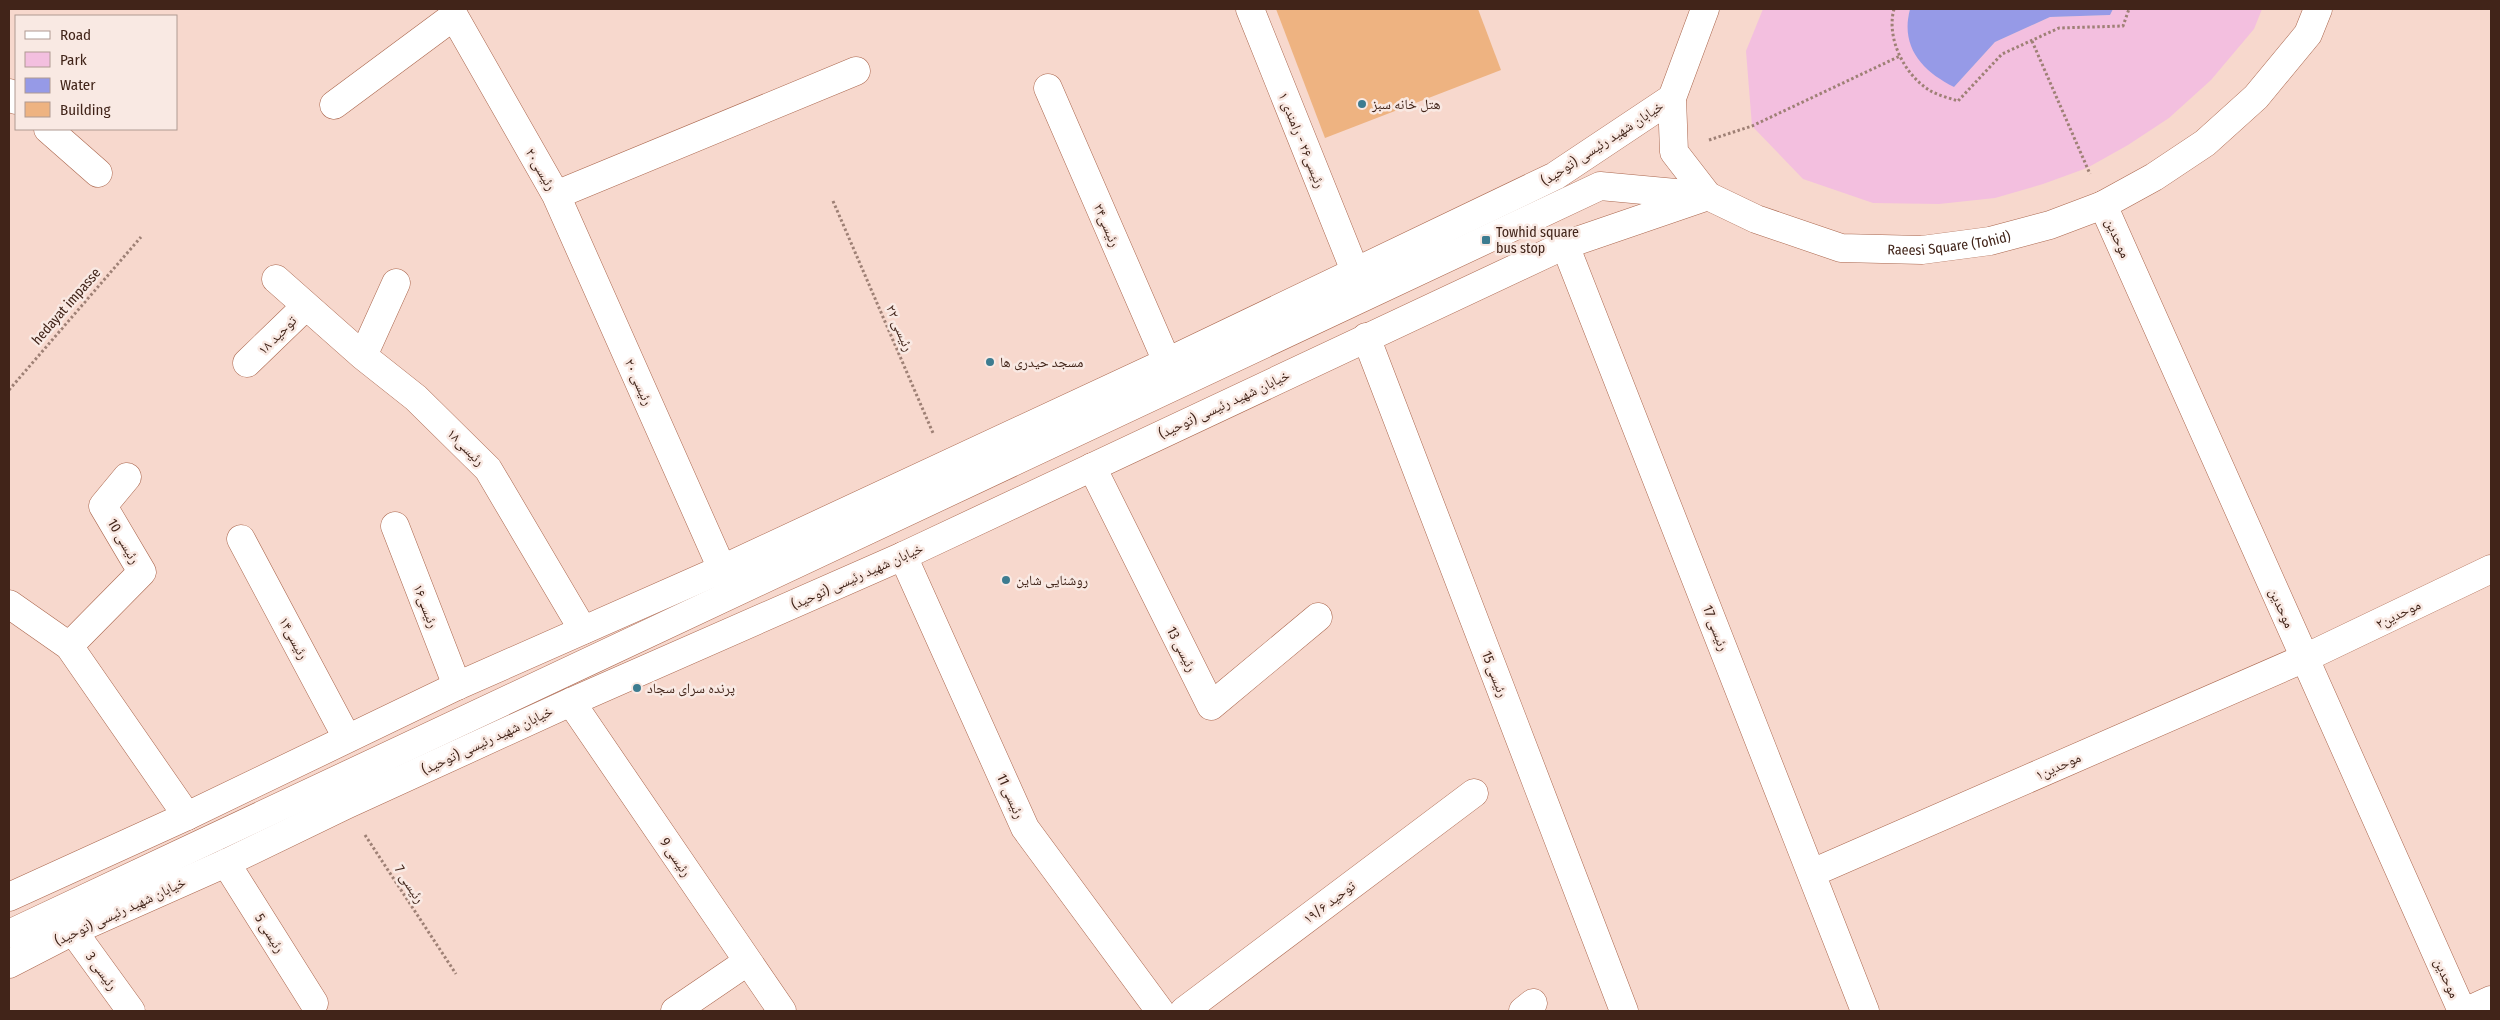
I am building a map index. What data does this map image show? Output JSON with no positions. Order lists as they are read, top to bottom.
{
  "streets": {
    "street": [
      "رئیسی۲۶ - رامندی ۱",
      "خیابان شهید رئیسی (توحید)",
      "رئیسی۲۰",
      "رئیسی۲۴",
      "موحدین",
      "Raeesi Square (Tohid)",
      "توحید ۱۸",
      "رئیسی ۲۰",
      "رئیسی۱۸",
      "رئیسی 10",
      "رئیسی۱۶",
      "موحدین۲",
      "رئیسی 17",
      "رئیسی۱۴",
      "رئیسی 13",
      "رئیسی 15",
      "موحدین۱",
      "رئیسی 11",
      "رئیسی 9",
      "توحید ۱۹/۶",
      "رئیسی 5",
      "رئیسی 3"
    ],
    "path": ["hedayat impasse", "رئیسی ۲۲", "رئیسی 7"]
  },
  "crossings": [
    ["رئیسی۲۶ - رامندی ۱", "خیابان شهید رئیسی (توحید)"],
    ["خیابان شهید رئیسی (توحید)", "رئیسی۲۴"],
    ["خیابان شهید رئیسی (توحید)", "Raeesi Square (Tohid)"],
    ["خیابان شهید رئیسی (توحید)", "رئیسی ۲۲"],
    ["خیابان شهید رئیسی (توحید)", "رئیسی ۲۰"],
    ["خیابان شهید رئیسی (توحید)", "رئیسی۱۸"],
    ["خیابان شهید رئیسی (توحید)", "رئیسی۱۶"],
    ["خیابان شهید رئیسی (توحید)", "رئیسی 17"],
    ["خیابان شهید رئیسی (توحید)", "رئیسی۱۴"],
    ["خیابان شهید رئیسی (توحید)", "رئیسی 13"],
    ["خیابان شهید رئیسی (توحید)", "رئیسی 15"],
    ["خیابان شهید رئیسی (توحید)", "رئیسی 11"],
    ["خیابان شهید رئیسی (توحید)", "رئیسی 9"],
    ["خیابان شهید رئیسی (توحید)", "رئیسی 7"],
    ["خیابان شهید رئیسی (توحید)", "رئیسی 5"],
    ["خیابان شهید رئیسی (توحید)", "رئیسی 3"],
    ["رئیسی۲۰", "رئیسی ۲۰"],
    ["موحدین", "Raeesi Square (Tohid)"],
    ["موحدین", "موحدین۲"],
    ["موحدین", "موحدین۱"],
    ["توحید ۱۸", "رئیسی۱۸"],
    ["موحدین۲", "موحدین۱"],
    ["رئیسی 17", "موحدین۱"]
  ],
  "places": {
    "other": [
      "هتل خانه سبز",
      "مسجد حیدری ها",
      "روشنایی شاین",
      "پرنده سرای سجاد"
    ],
    "transit": ["Towhid square bus stop"]
  },
  "legend": [
    "Road",
    "Park",
    "Water",
    "Building"
  ]
}
